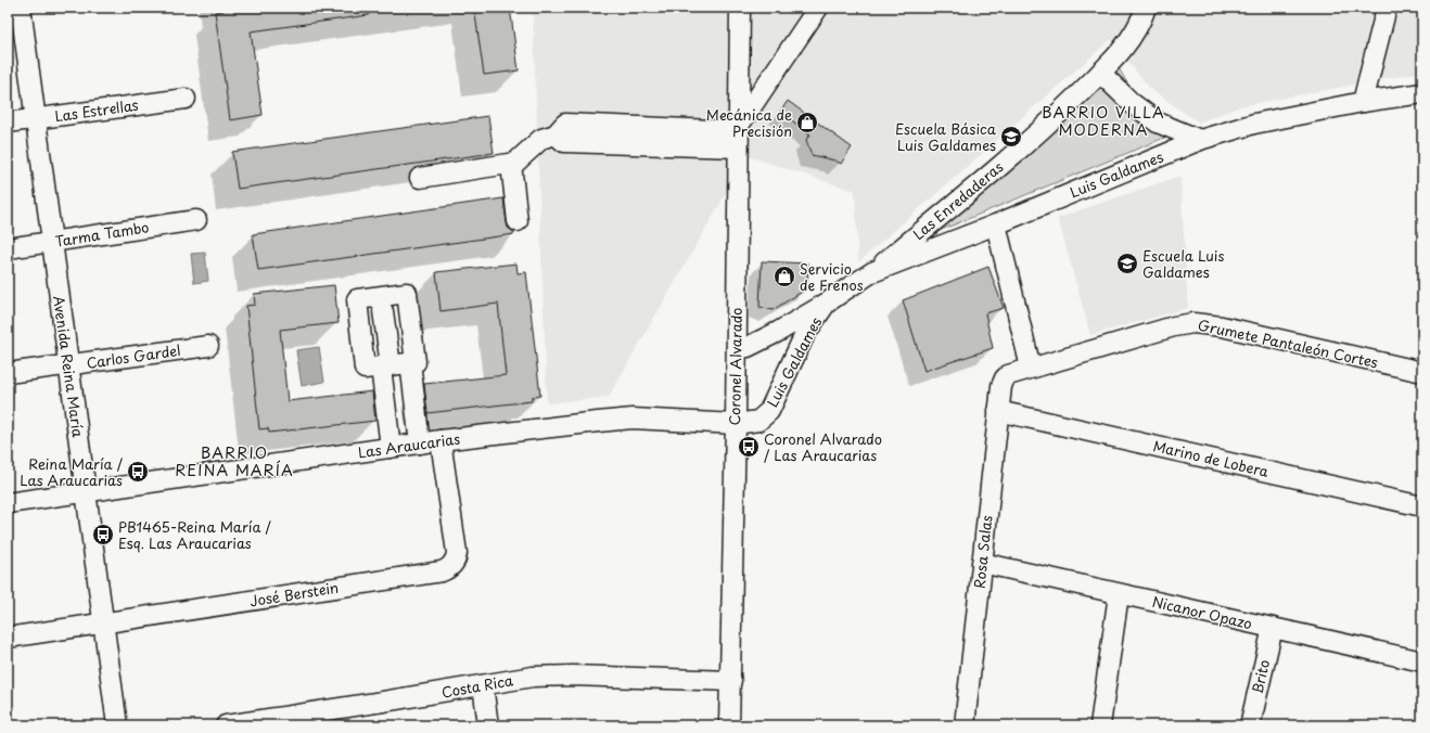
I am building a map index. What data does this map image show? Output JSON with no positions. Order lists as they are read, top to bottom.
{
  "streets": {
    "street": [
      "Las Estrellas",
      "Luis Galdames",
      "Las Enredaderas",
      "Tarma Tambo",
      "Grumete Pantaleón Cortes",
      "Carlos Gardel",
      "Avenida Reina María",
      "Coronel Alvarado",
      "Las Araucarias",
      "Marino de Lobera",
      "Rosa Salas",
      "José Berstein",
      "Nicanor Opazo",
      "Brito",
      "Costa Rica"
    ]
  },
  "crossings": [
    ["Las Estrellas", "Avenida Reina María"],
    ["Luis Galdames", "Las Enredaderas"],
    ["Luis Galdames", "Coronel Alvarado"],
    ["Luis Galdames", "Las Araucarias"],
    ["Tarma Tambo", "Avenida Reina María"],
    ["Grumete Pantaleón Cortes", "Rosa Salas"],
    ["Carlos Gardel", "Avenida Reina María"],
    ["Avenida Reina María", "Las Araucarias"],
    ["Avenida Reina María", "José Berstein"],
    ["Coronel Alvarado", "Las Araucarias"],
    ["Coronel Alvarado", "Costa Rica"],
    ["Las Araucarias", "José Berstein"],
    ["Marino de Lobera", "Rosa Salas"],
    ["Rosa Salas", "Nicanor Opazo"],
    ["Nicanor Opazo", "Brito"]
  ],
  "districts": ["BARRIO VILLA MODERNA", "BARRIO REINA MARÍA"],
  "places": {
    "shop": ["Mecánica de Precisión", "Servicio de Frenos"],
    "school or university": ["Escuela Básica Luis Galdames", "Escuela Luis Galdames"],
    "bus stop": ["Coronel Alvarado / Las Araucarias", "Reina María / Las Araucarias", "PB1465-Reina María / Esq. Las Araucarias"]
  }
}
